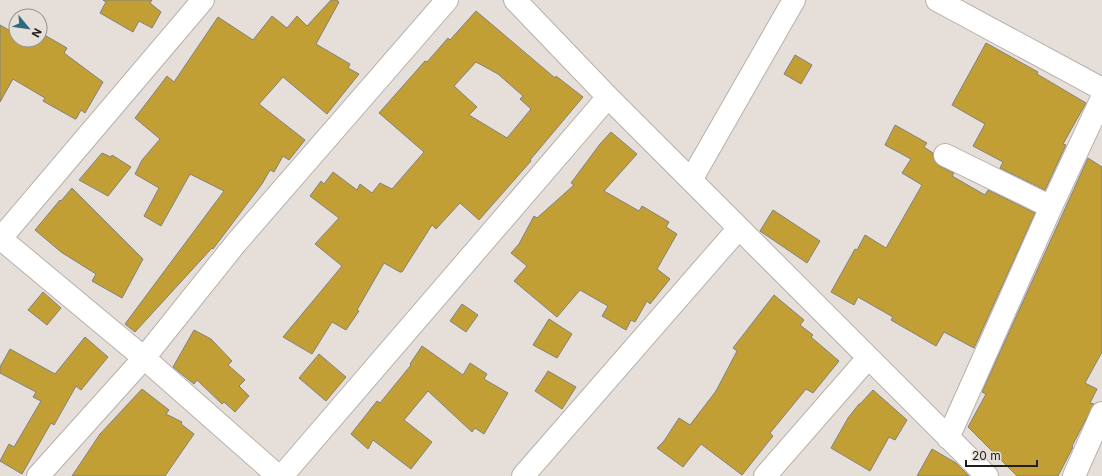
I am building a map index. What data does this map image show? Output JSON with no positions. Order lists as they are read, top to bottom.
{
  "scale_bar": "20 m",
  "north": "bottom right"
}
